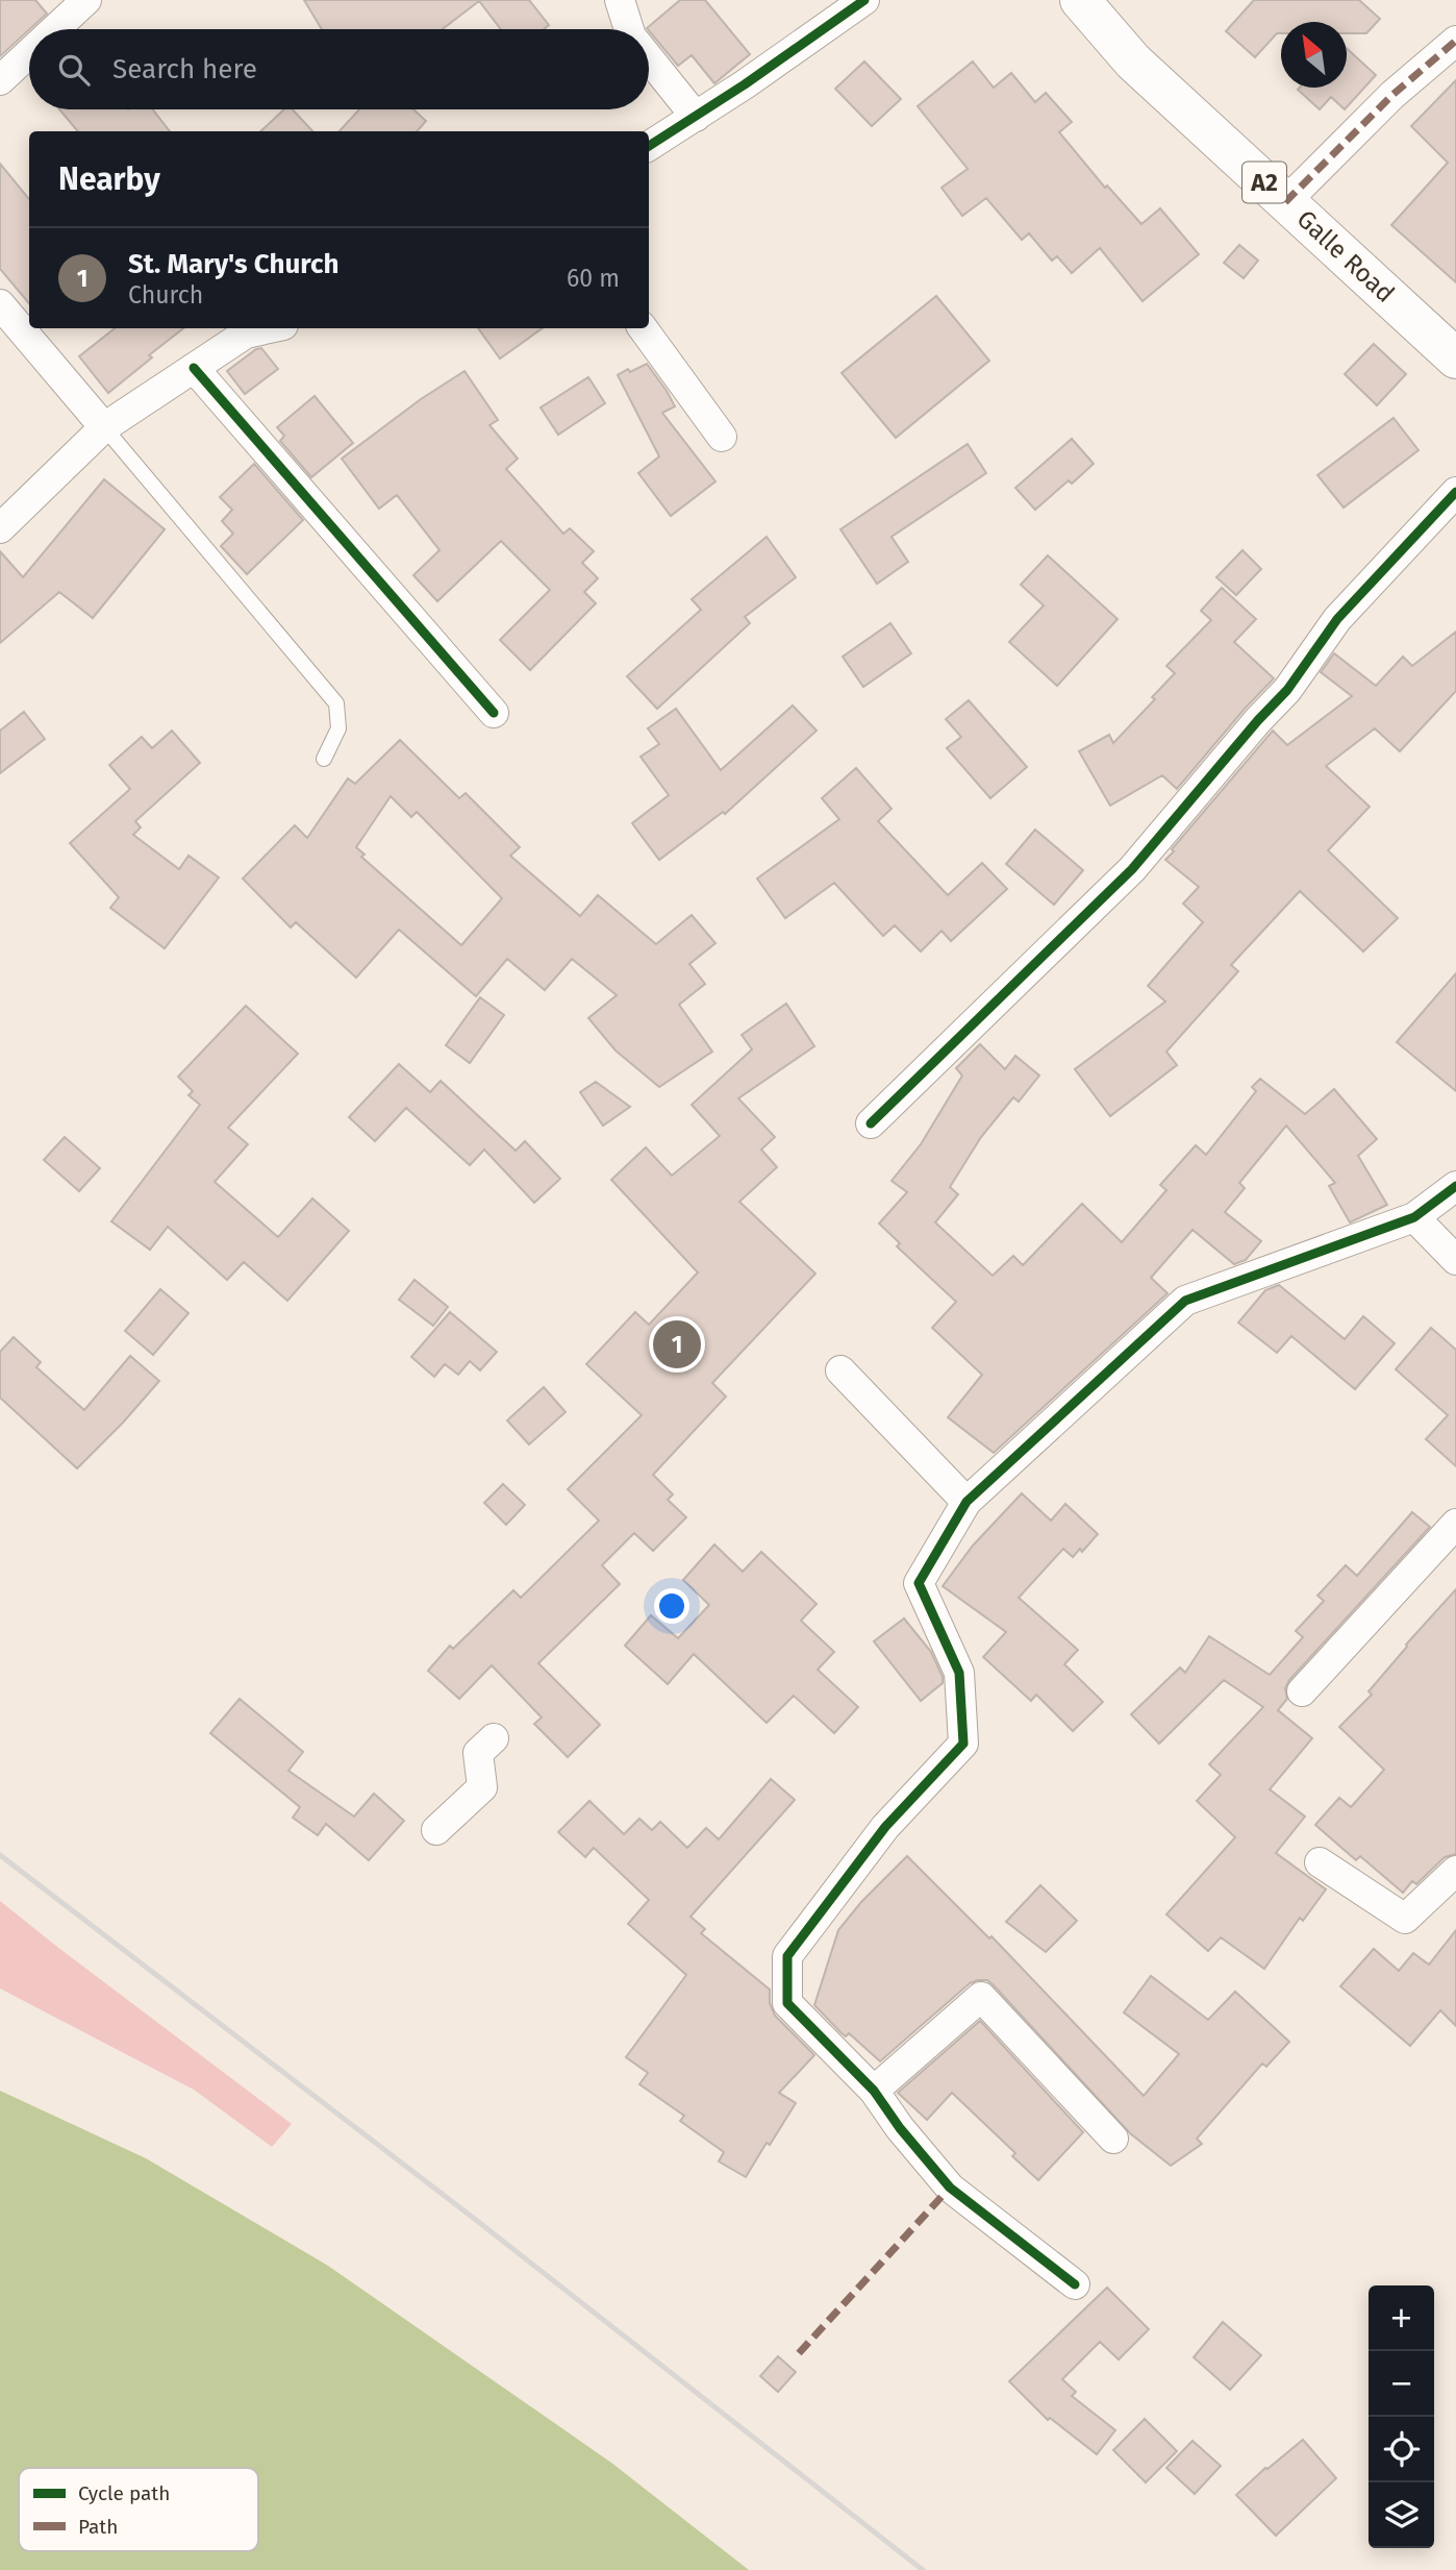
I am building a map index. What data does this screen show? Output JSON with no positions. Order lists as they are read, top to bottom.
{
  "streets": {
    "highway": ["A2", "Galle Road"]
  },
  "legend": ["Cycle path", "Path"],
  "north": "top left",
  "page": {
    "search": "Search here",
    "heading": "Nearby",
    "list": [
      {
        "mark": "1",
        "name": "St. Mary's Church",
        "note": "Church",
        "value": "60 m"
      }
    ],
    "pins": "1",
    "map_buttons": ["+", "−"]
  }
}
